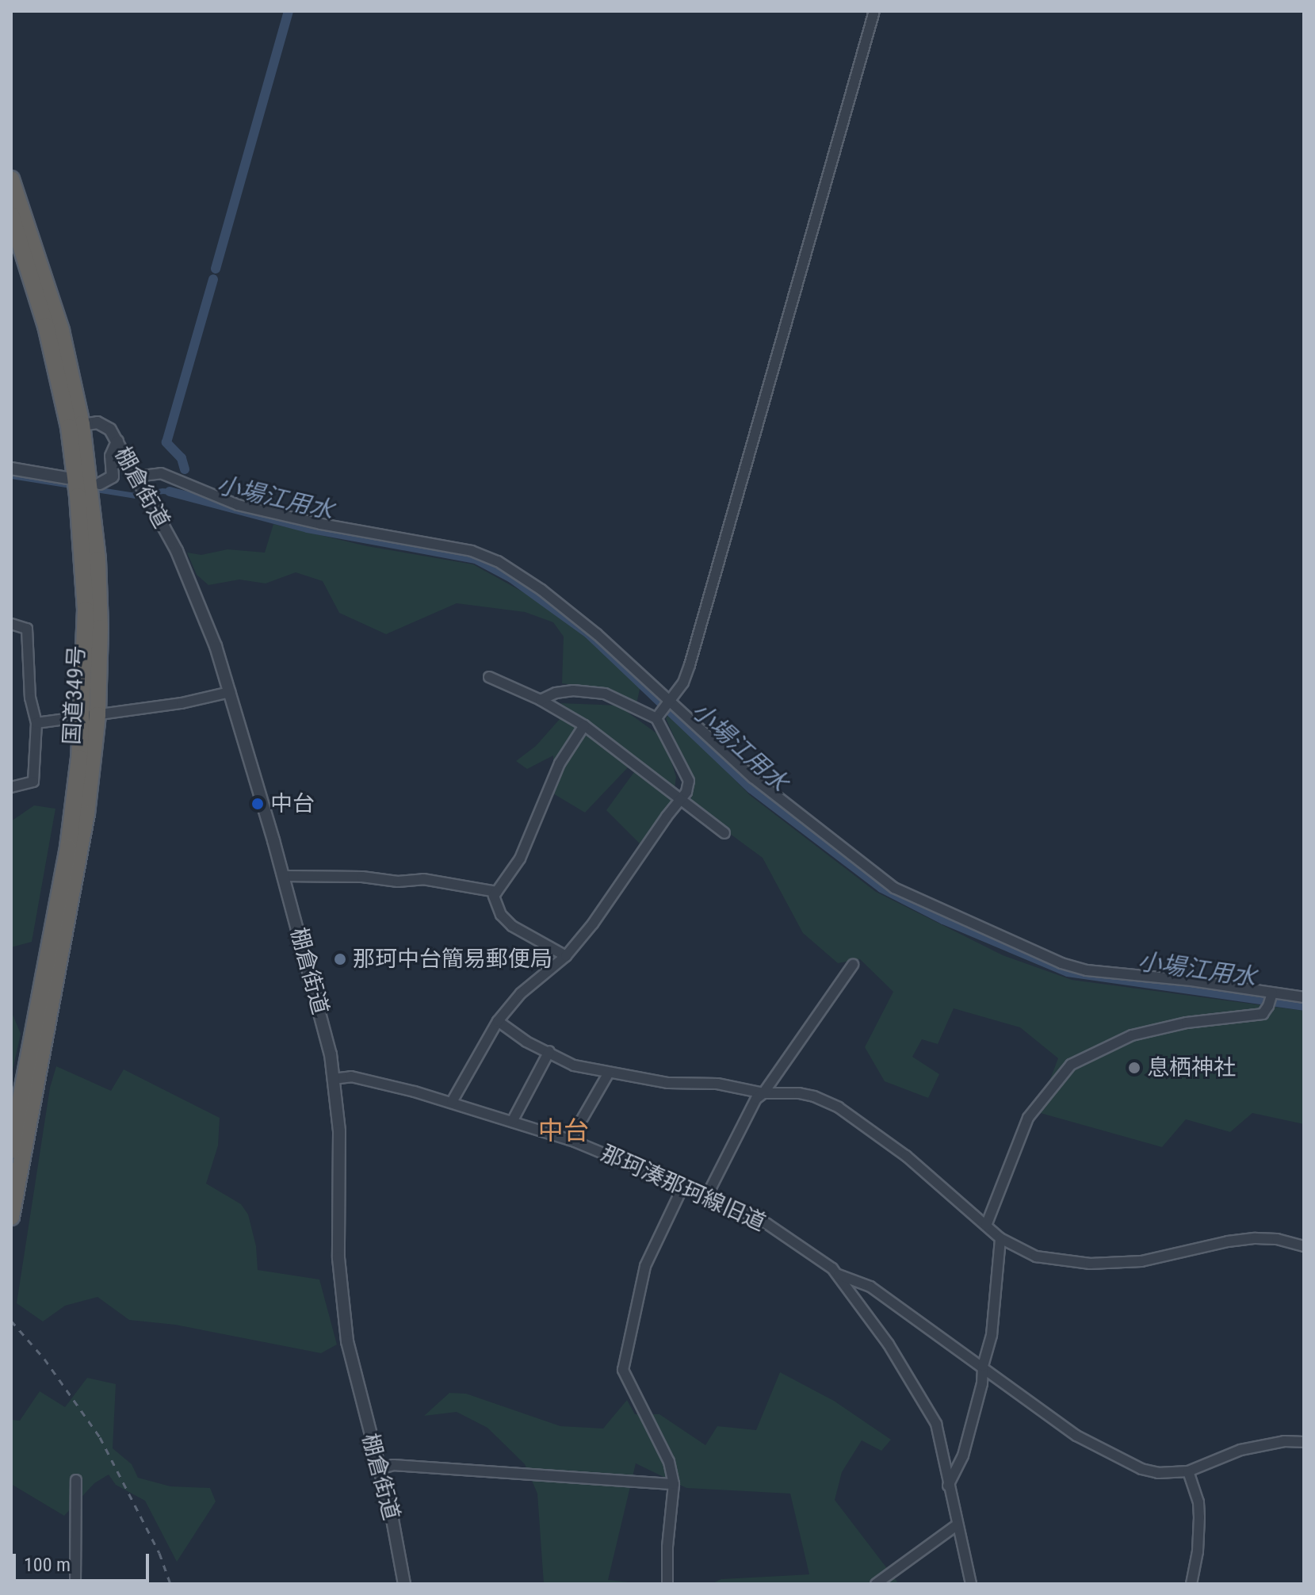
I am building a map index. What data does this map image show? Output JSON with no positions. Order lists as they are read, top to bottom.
{
  "streets": {
    "highway": ["国道349号"],
    "street": ["棚倉街道", "那珂湊那珂線旧道"]
  },
  "crossings": [
    ["棚倉街道", "国道349号"],
    ["棚倉街道", "那珂湊那珂線旧道"]
  ],
  "districts": ["中台"],
  "water": ["小場江用水"],
  "places": ["中台", "那珂中台簡易郵便局", "息栖神社"],
  "scale_bar": "100 m"
}
